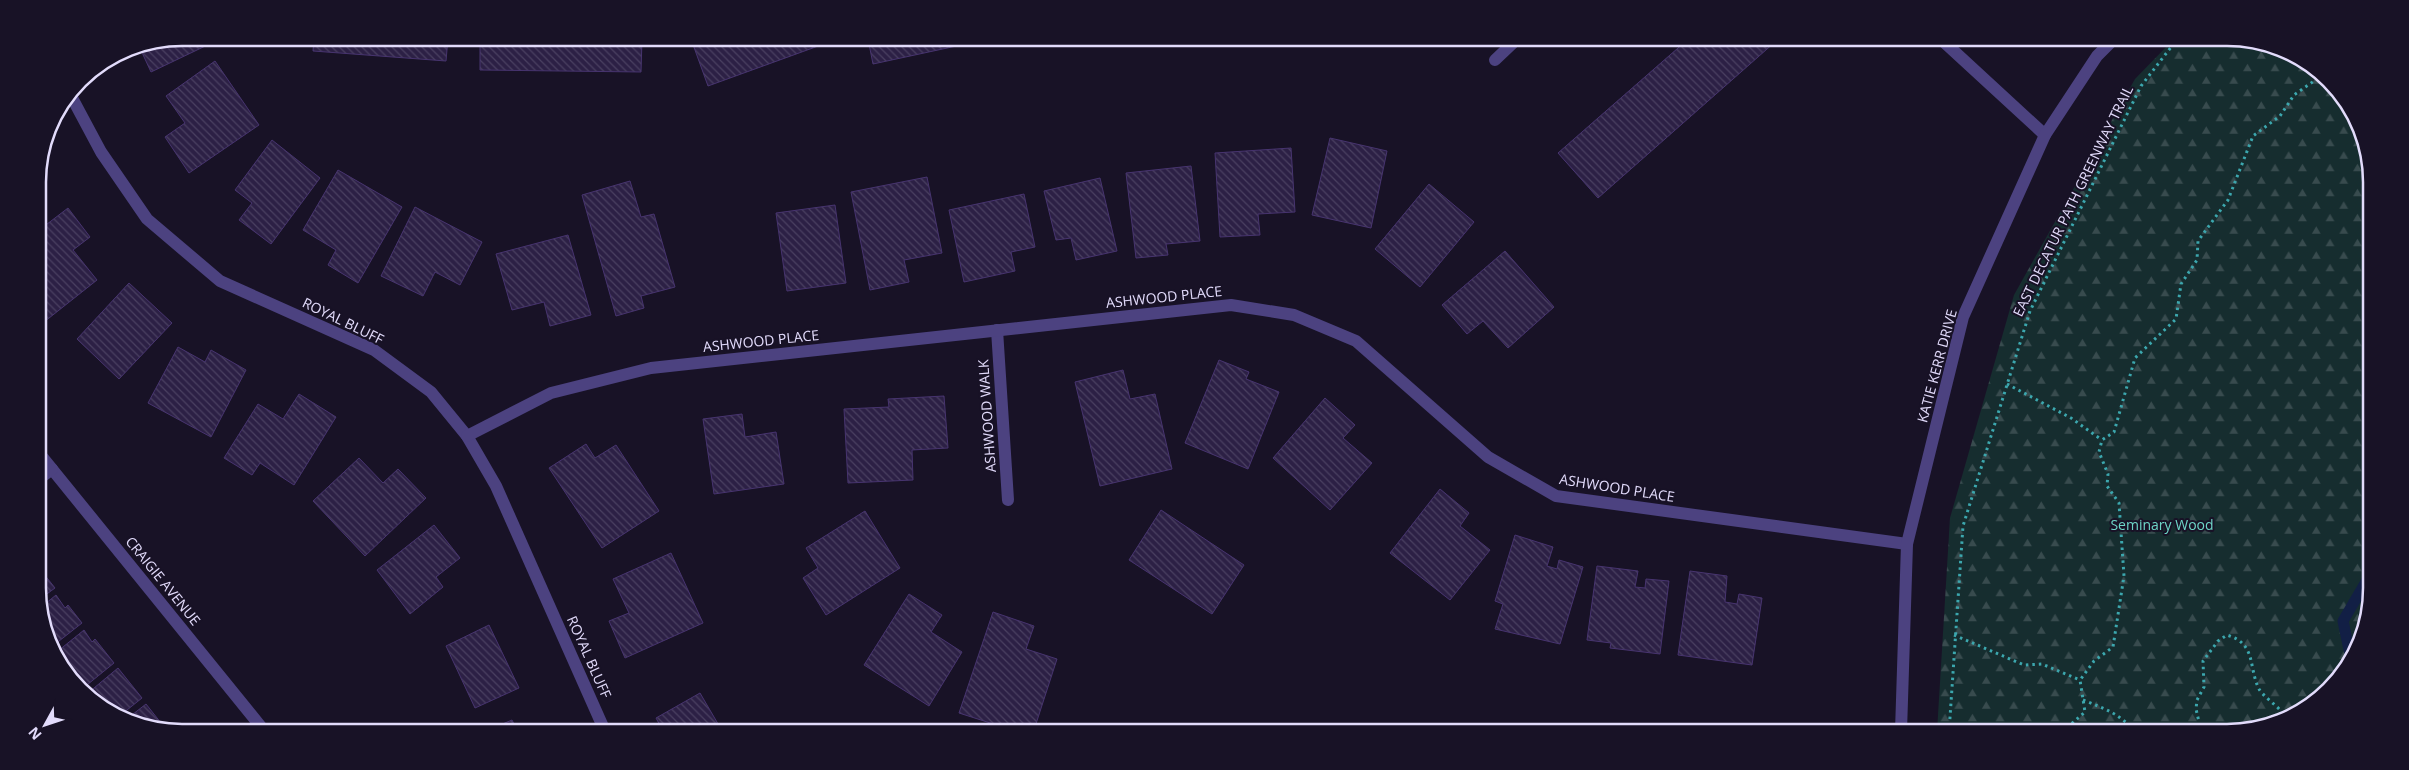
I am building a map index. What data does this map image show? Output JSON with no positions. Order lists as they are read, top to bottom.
{
  "streets": {
    "street": [
      "ASHWOOD PLACE",
      "ROYAL BLUFF",
      "KATIE KERR DRIVE",
      "ASHWOOD WALK",
      "CRAIGIE AVENUE"
    ],
    "path": ["EAST DECATUR PATH GREENWAY TRAIL"]
  },
  "crossings": [
    ["ASHWOOD PLACE", "ROYAL BLUFF"],
    ["ASHWOOD PLACE", "KATIE KERR DRIVE"],
    ["ASHWOOD PLACE", "ASHWOOD WALK"]
  ],
  "parks": ["Seminary Wood"],
  "north": "bottom left"
}
